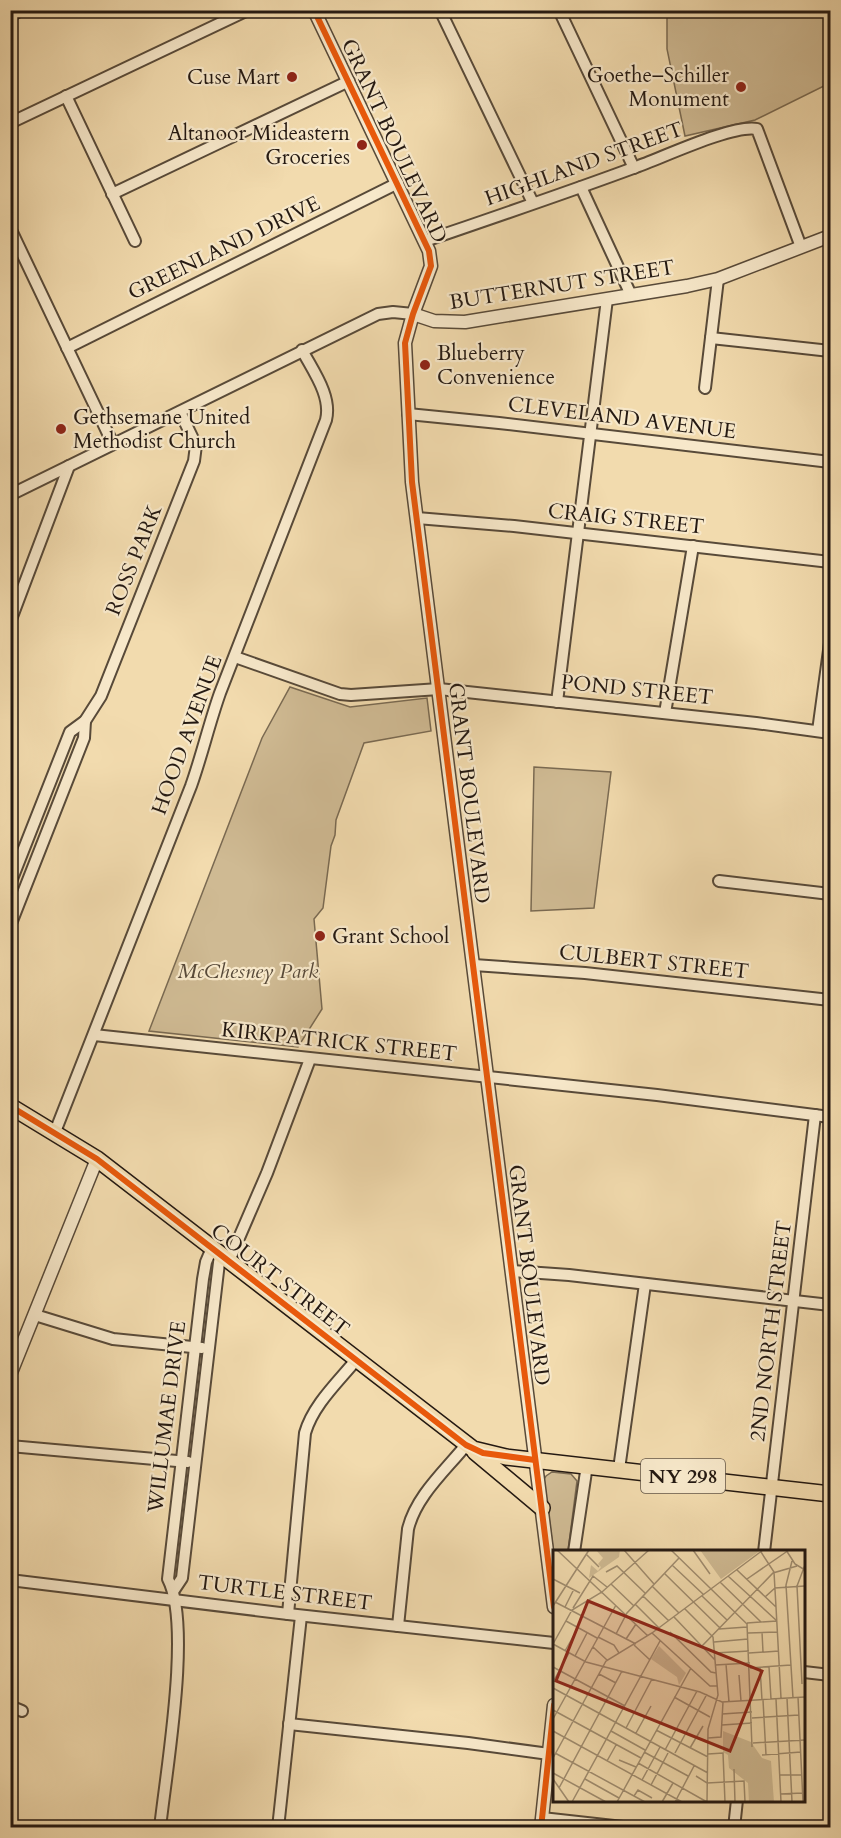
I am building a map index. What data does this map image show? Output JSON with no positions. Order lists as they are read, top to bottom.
{
  "streets": {
    "main road": ["COURT STREET", "NY 298"],
    "street": [
      "GRANT BOULEVARD",
      "HIGHLAND STREET",
      "GREENLAND DRIVE",
      "BUTTERNUT STREET",
      "CLEVELAND AVENUE",
      "CRAIG STREET",
      "ROSS PARK",
      "POND STREET",
      "HOOD AVENUE",
      "CULBERT STREET",
      "KIRKPATRICK STREET",
      "2ND NORTH STREET",
      "WILLUMAE DRIVE",
      "TURTLE STREET"
    ]
  },
  "crossings": [
    ["GRANT BOULEVARD", "HIGHLAND STREET"],
    ["GRANT BOULEVARD", "GREENLAND DRIVE"],
    ["GRANT BOULEVARD", "BUTTERNUT STREET"],
    ["GRANT BOULEVARD", "CLEVELAND AVENUE"],
    ["GRANT BOULEVARD", "CRAIG STREET"],
    ["GRANT BOULEVARD", "POND STREET"],
    ["GRANT BOULEVARD", "CULBERT STREET"],
    ["GRANT BOULEVARD", "KIRKPATRICK STREET"],
    ["GRANT BOULEVARD", "COURT STREET"],
    ["HIGHLAND STREET", "BUTTERNUT STREET"],
    ["BUTTERNUT STREET", "ROSS PARK"],
    ["BUTTERNUT STREET", "HOOD AVENUE"],
    ["POND STREET", "HOOD AVENUE"],
    ["HOOD AVENUE", "KIRKPATRICK STREET"],
    ["HOOD AVENUE", "COURT STREET"],
    ["KIRKPATRICK STREET", "2ND NORTH STREET"],
    ["COURT STREET", "2ND NORTH STREET"],
    ["COURT STREET", "WILLUMAE DRIVE"],
    ["WILLUMAE DRIVE", "TURTLE STREET"]
  ],
  "parks": ["McChesney Park"],
  "places": [
    "Cuse Mart",
    "Goethe–Schiller Monument",
    "Altanoor Mideastern Groceries",
    "Blueberry Convenience",
    "Gethsemane United Methodist Church",
    "Grant School"
  ]
}
